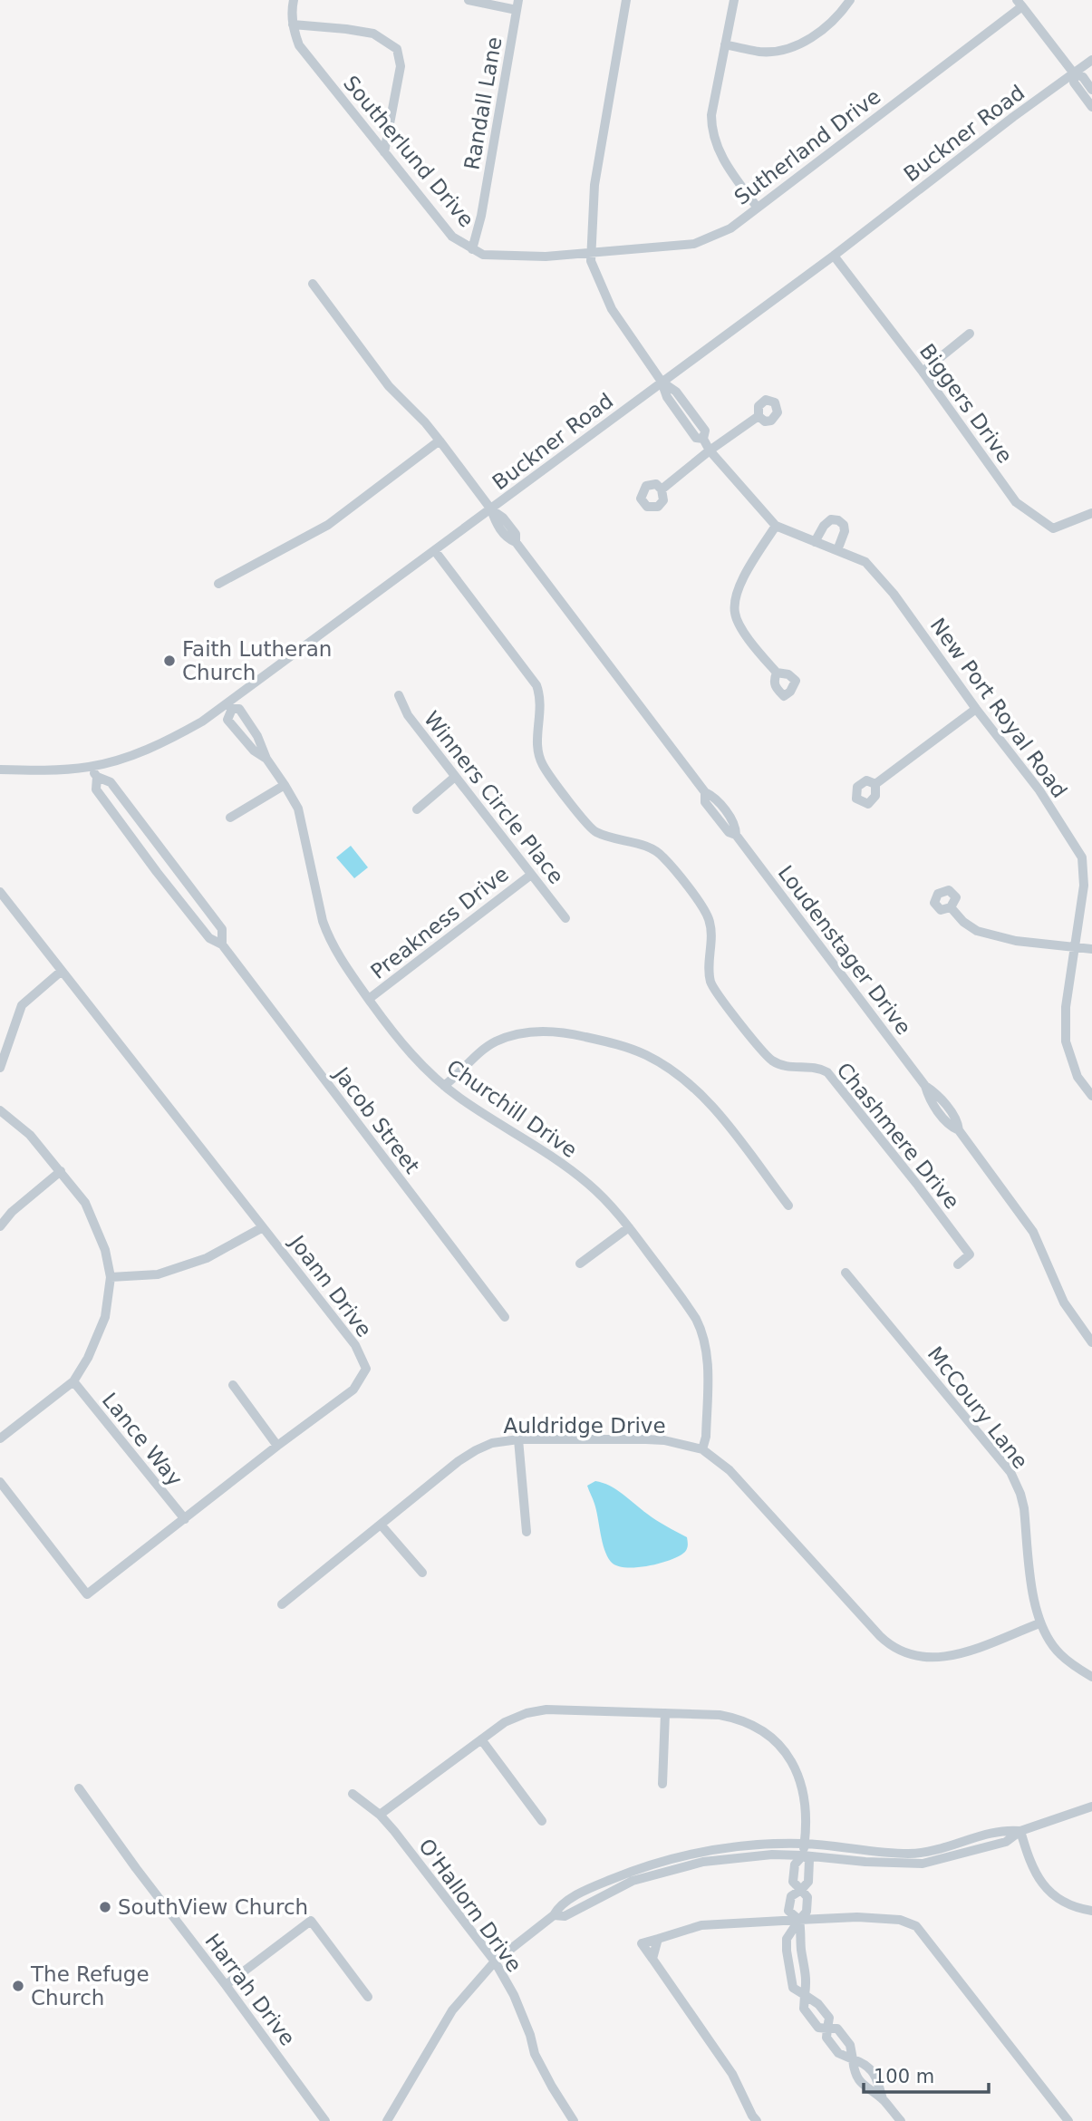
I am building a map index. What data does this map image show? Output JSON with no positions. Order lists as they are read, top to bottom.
{
  "streets": {
    "street": [
      "Randall Lane",
      "Buckner Road",
      "Sutherland Drive",
      "Southerlund Drive",
      "Biggers Drive",
      "New Port Royal Road",
      "Winners Circle Place",
      "Preakness Drive",
      "Loudenstager Drive",
      "Churchill Drive",
      "Jacob Street",
      "Chashmere Drive",
      "Joann Drive",
      "McCoury Lane",
      "Auldridge Drive",
      "Lance Way",
      "O'Hallorn Drive",
      "Harrah Drive"
    ]
  },
  "crossings": [
    ["Randall Lane", "Southerlund Drive"],
    ["Buckner Road", "Sutherland Drive"],
    ["Buckner Road", "Biggers Drive"],
    ["Buckner Road", "New Port Royal Road"],
    ["Buckner Road", "Loudenstager Drive"],
    ["Buckner Road", "Churchill Drive"],
    ["Buckner Road", "Jacob Street"],
    ["Buckner Road", "Chashmere Drive"],
    ["Sutherland Drive", "Southerlund Drive"],
    ["Sutherland Drive", "New Port Royal Road"],
    ["Southerlund Drive", "New Port Royal Road"],
    ["Winners Circle Place", "Preakness Drive"],
    ["Preakness Drive", "Churchill Drive"],
    ["Churchill Drive", "Auldridge Drive"],
    ["Joann Drive", "Lance Way"],
    ["McCoury Lane", "Auldridge Drive"]
  ],
  "places": ["Faith Lutheran Church", "SouthView Church", "The Refuge Church"],
  "scale_bar": "100 m"
}
